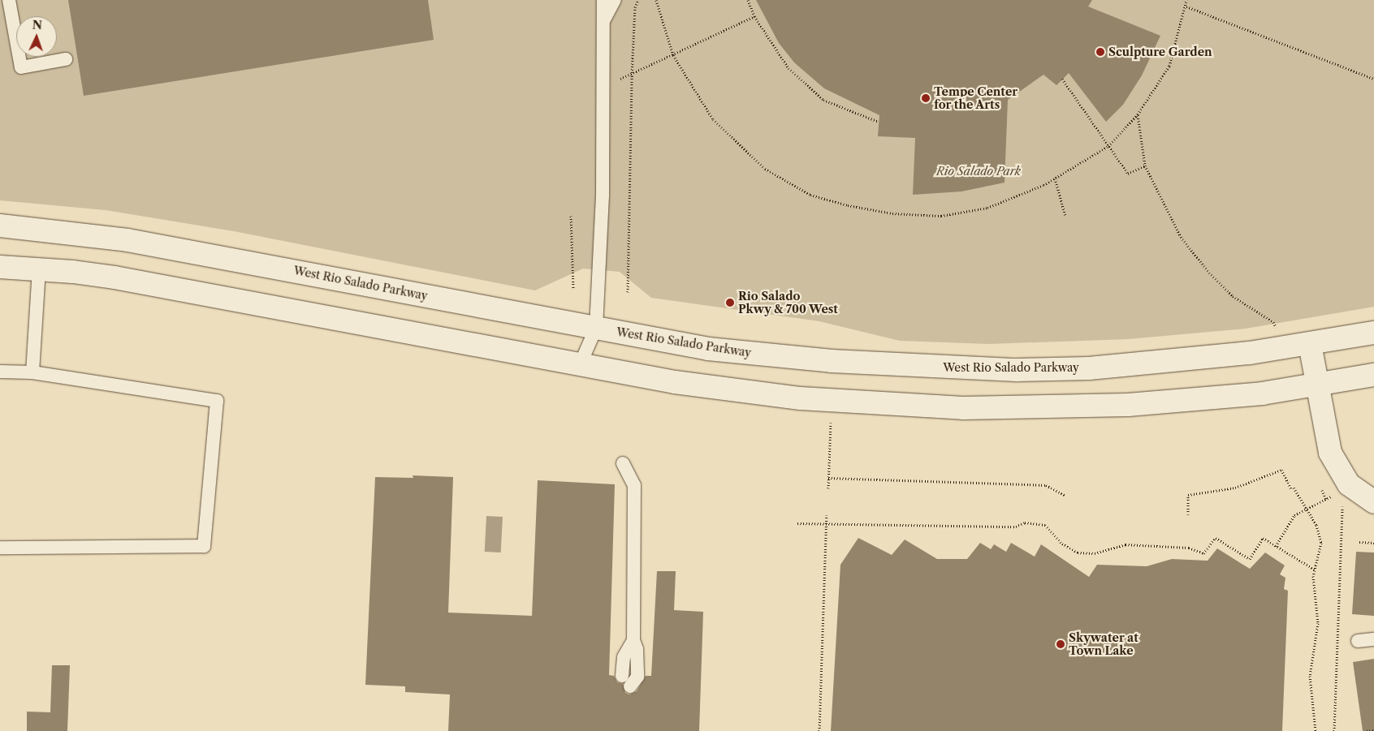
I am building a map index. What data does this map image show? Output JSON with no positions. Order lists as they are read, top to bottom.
{
  "streets": {
    "main road": ["West Rio Salado Parkway"]
  },
  "parks": ["Rio Salado Park"],
  "places": [
    "Sculpture Garden",
    "Tempe Center for the Arts",
    "Rio Salado Pkwy & 700 West",
    "Skywater at Town Lake"
  ],
  "north": "top"
}
